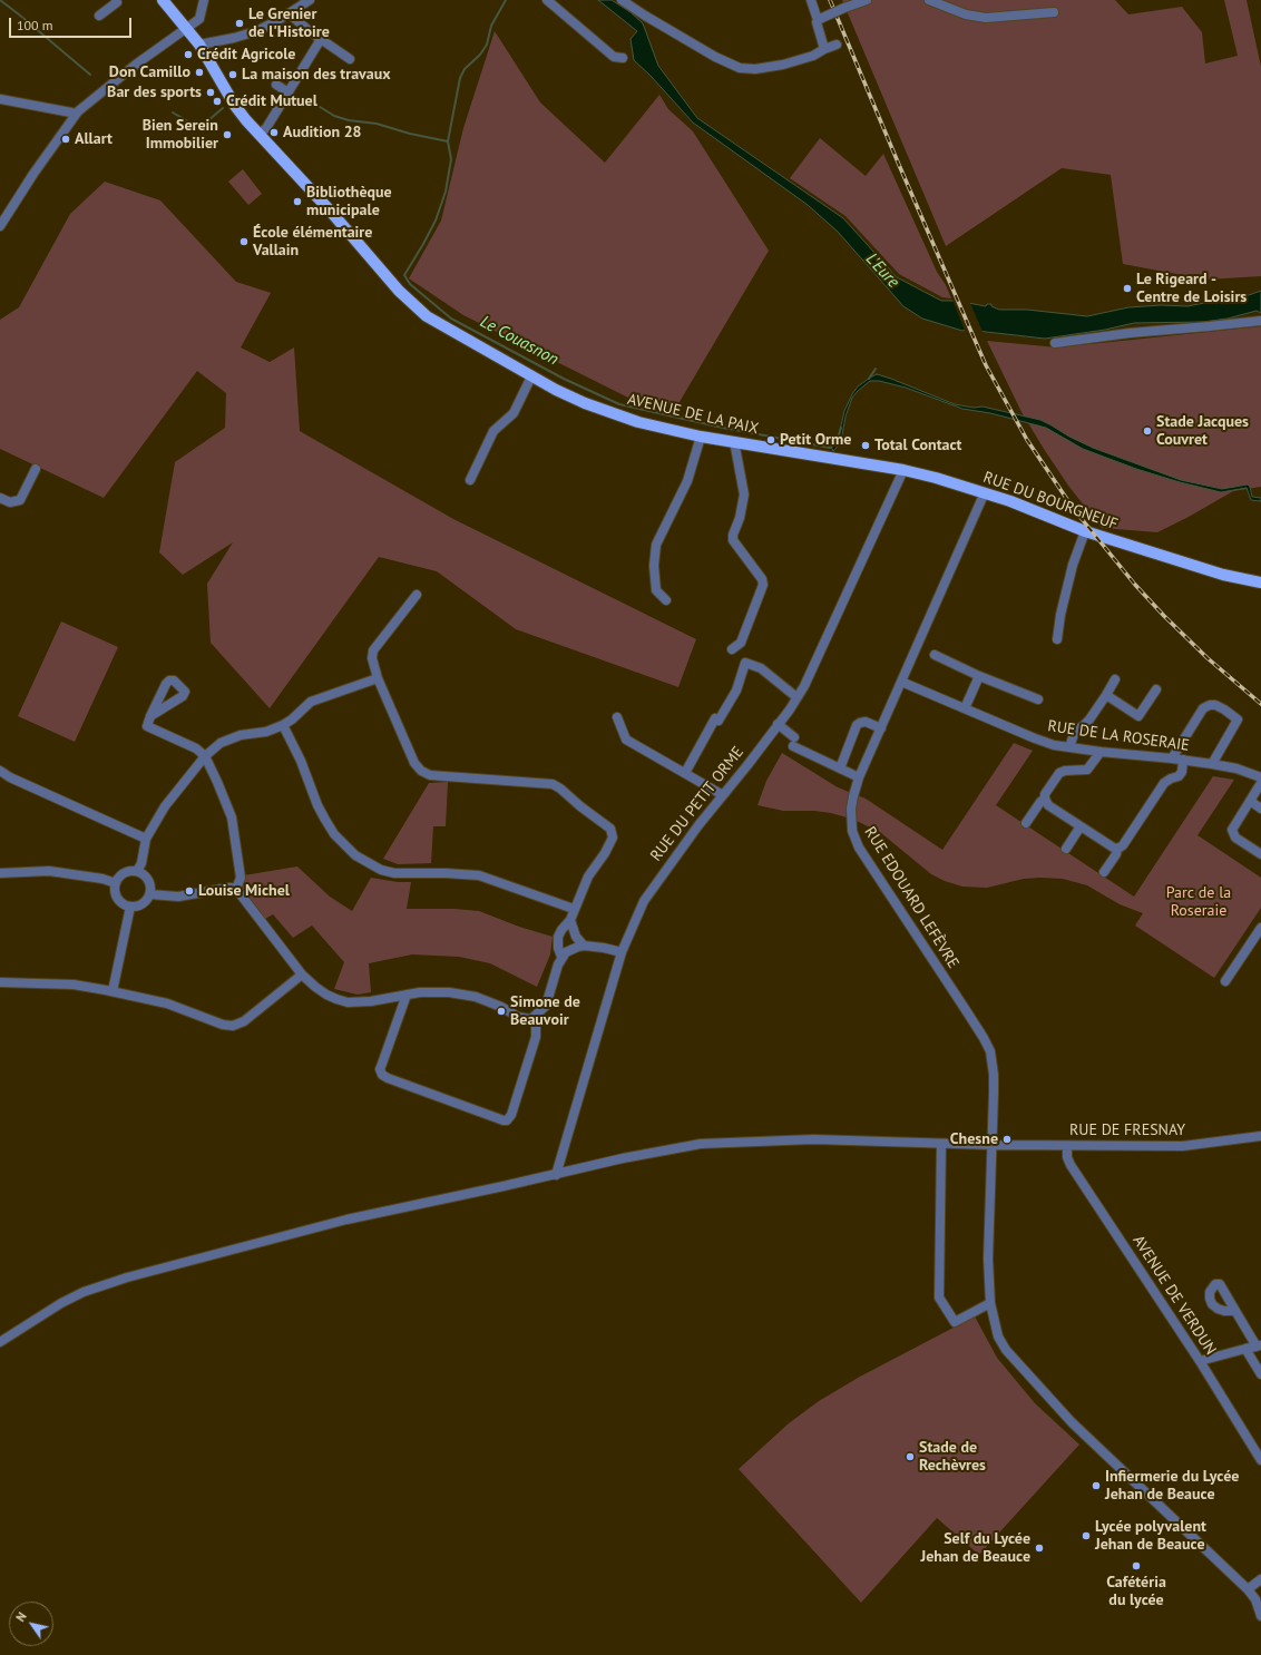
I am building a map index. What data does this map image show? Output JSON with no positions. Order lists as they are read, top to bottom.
{
  "streets": {
    "main road": ["AVENUE DE LA PAIX", "RUE DU BOURGNEUF"],
    "street": [
      "RUE DE LA ROSERAIE",
      "RUE DU PETIT ORME",
      "RUE EDOUARD LEFÈVRE",
      "RUE DE FRESNAY",
      "AVENUE DE VERDUN"
    ]
  },
  "crossings": [
    ["AVENUE DE LA PAIX", "RUE DU BOURGNEUF"],
    ["RUE DU BOURGNEUF", "RUE DU PETIT ORME"],
    ["RUE DU BOURGNEUF", "RUE EDOUARD LEFÈVRE"],
    ["RUE DE LA ROSERAIE", "RUE EDOUARD LEFÈVRE"],
    ["RUE DU PETIT ORME", "RUE DE FRESNAY"],
    ["RUE EDOUARD LEFÈVRE", "RUE DE FRESNAY"],
    ["RUE DE FRESNAY", "AVENUE DE VERDUN"]
  ],
  "water": ["L'Eure", "Le Couasnon"],
  "parks": ["Parc de la Roseraie"],
  "places": [
    "Le Grenier de l'Histoire",
    "Crédit Agricole",
    "Don Camillo",
    "La maison des travaux",
    "Bar des sports",
    "Crédit Mutuel",
    "Audition 28",
    "Bien Serein Immobilier",
    "Allart",
    "Bibliothèque municipale",
    "École élémentaire Vallain",
    "Le Rigeard - Centre de Loisirs",
    "Stade Jacques Couvret",
    "Petit Orme",
    "Total Contact",
    "Louise Michel",
    "Simone de Beauvoir",
    "Chesne",
    "Stade de Rechèvres",
    "Infiermerie du Lycée Jehan de Beauce",
    "Lycée polyvalent Jehan de Beauce",
    "Self du Lycée Jehan de Beauce",
    "Cafétéria du lycée"
  ],
  "scale_bar": "100 m",
  "north": "top left"
}
